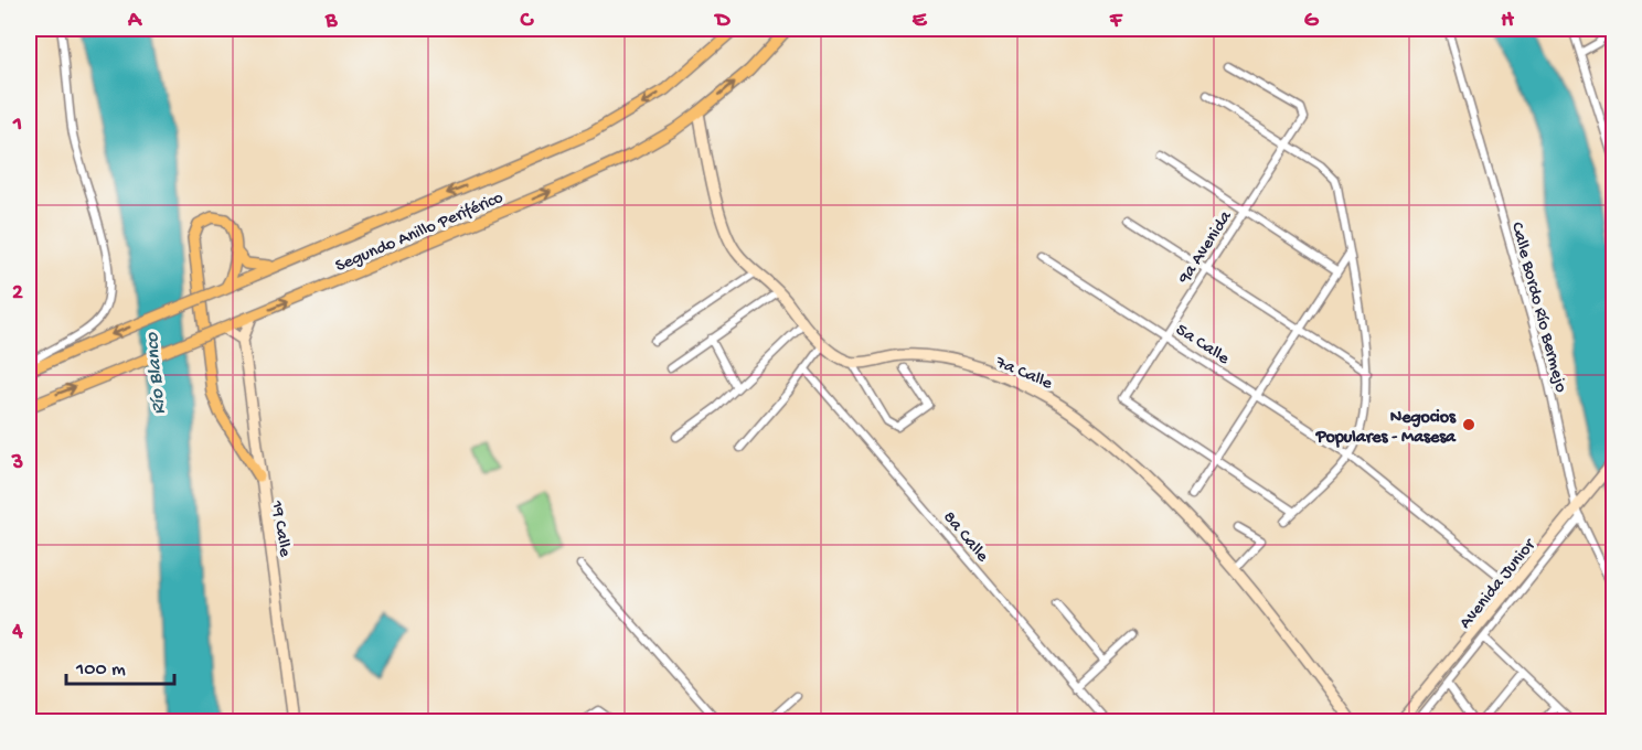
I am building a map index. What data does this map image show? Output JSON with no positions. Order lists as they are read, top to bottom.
{
  "streets": {
    "main road": ["Segundo Anillo Periférico"],
    "street": [
      "9a Avenida",
      "Calle Bordo Río Bermejo",
      "5a Calle",
      "7a Calle",
      "19 Calle",
      "8a Calle",
      "Avenida Junior"
    ]
  },
  "crossings": [
    ["Segundo Anillo Periférico", "19 Calle"],
    ["9a Avenida", "5a Calle"],
    ["Calle Bordo Río Bermejo", "Avenida Junior"],
    ["5a Calle", "Avenida Junior"]
  ],
  "water": ["Río Blanco"],
  "places": ["Negocios Populares - Masesa"],
  "scale_bar": "100 m",
  "grid": {
    "columns": [
      "A",
      "B",
      "C",
      "D",
      "E",
      "F",
      "G",
      "H"
    ],
    "rows": [
      "1",
      "2",
      "3",
      "4"
    ]
  }
}
